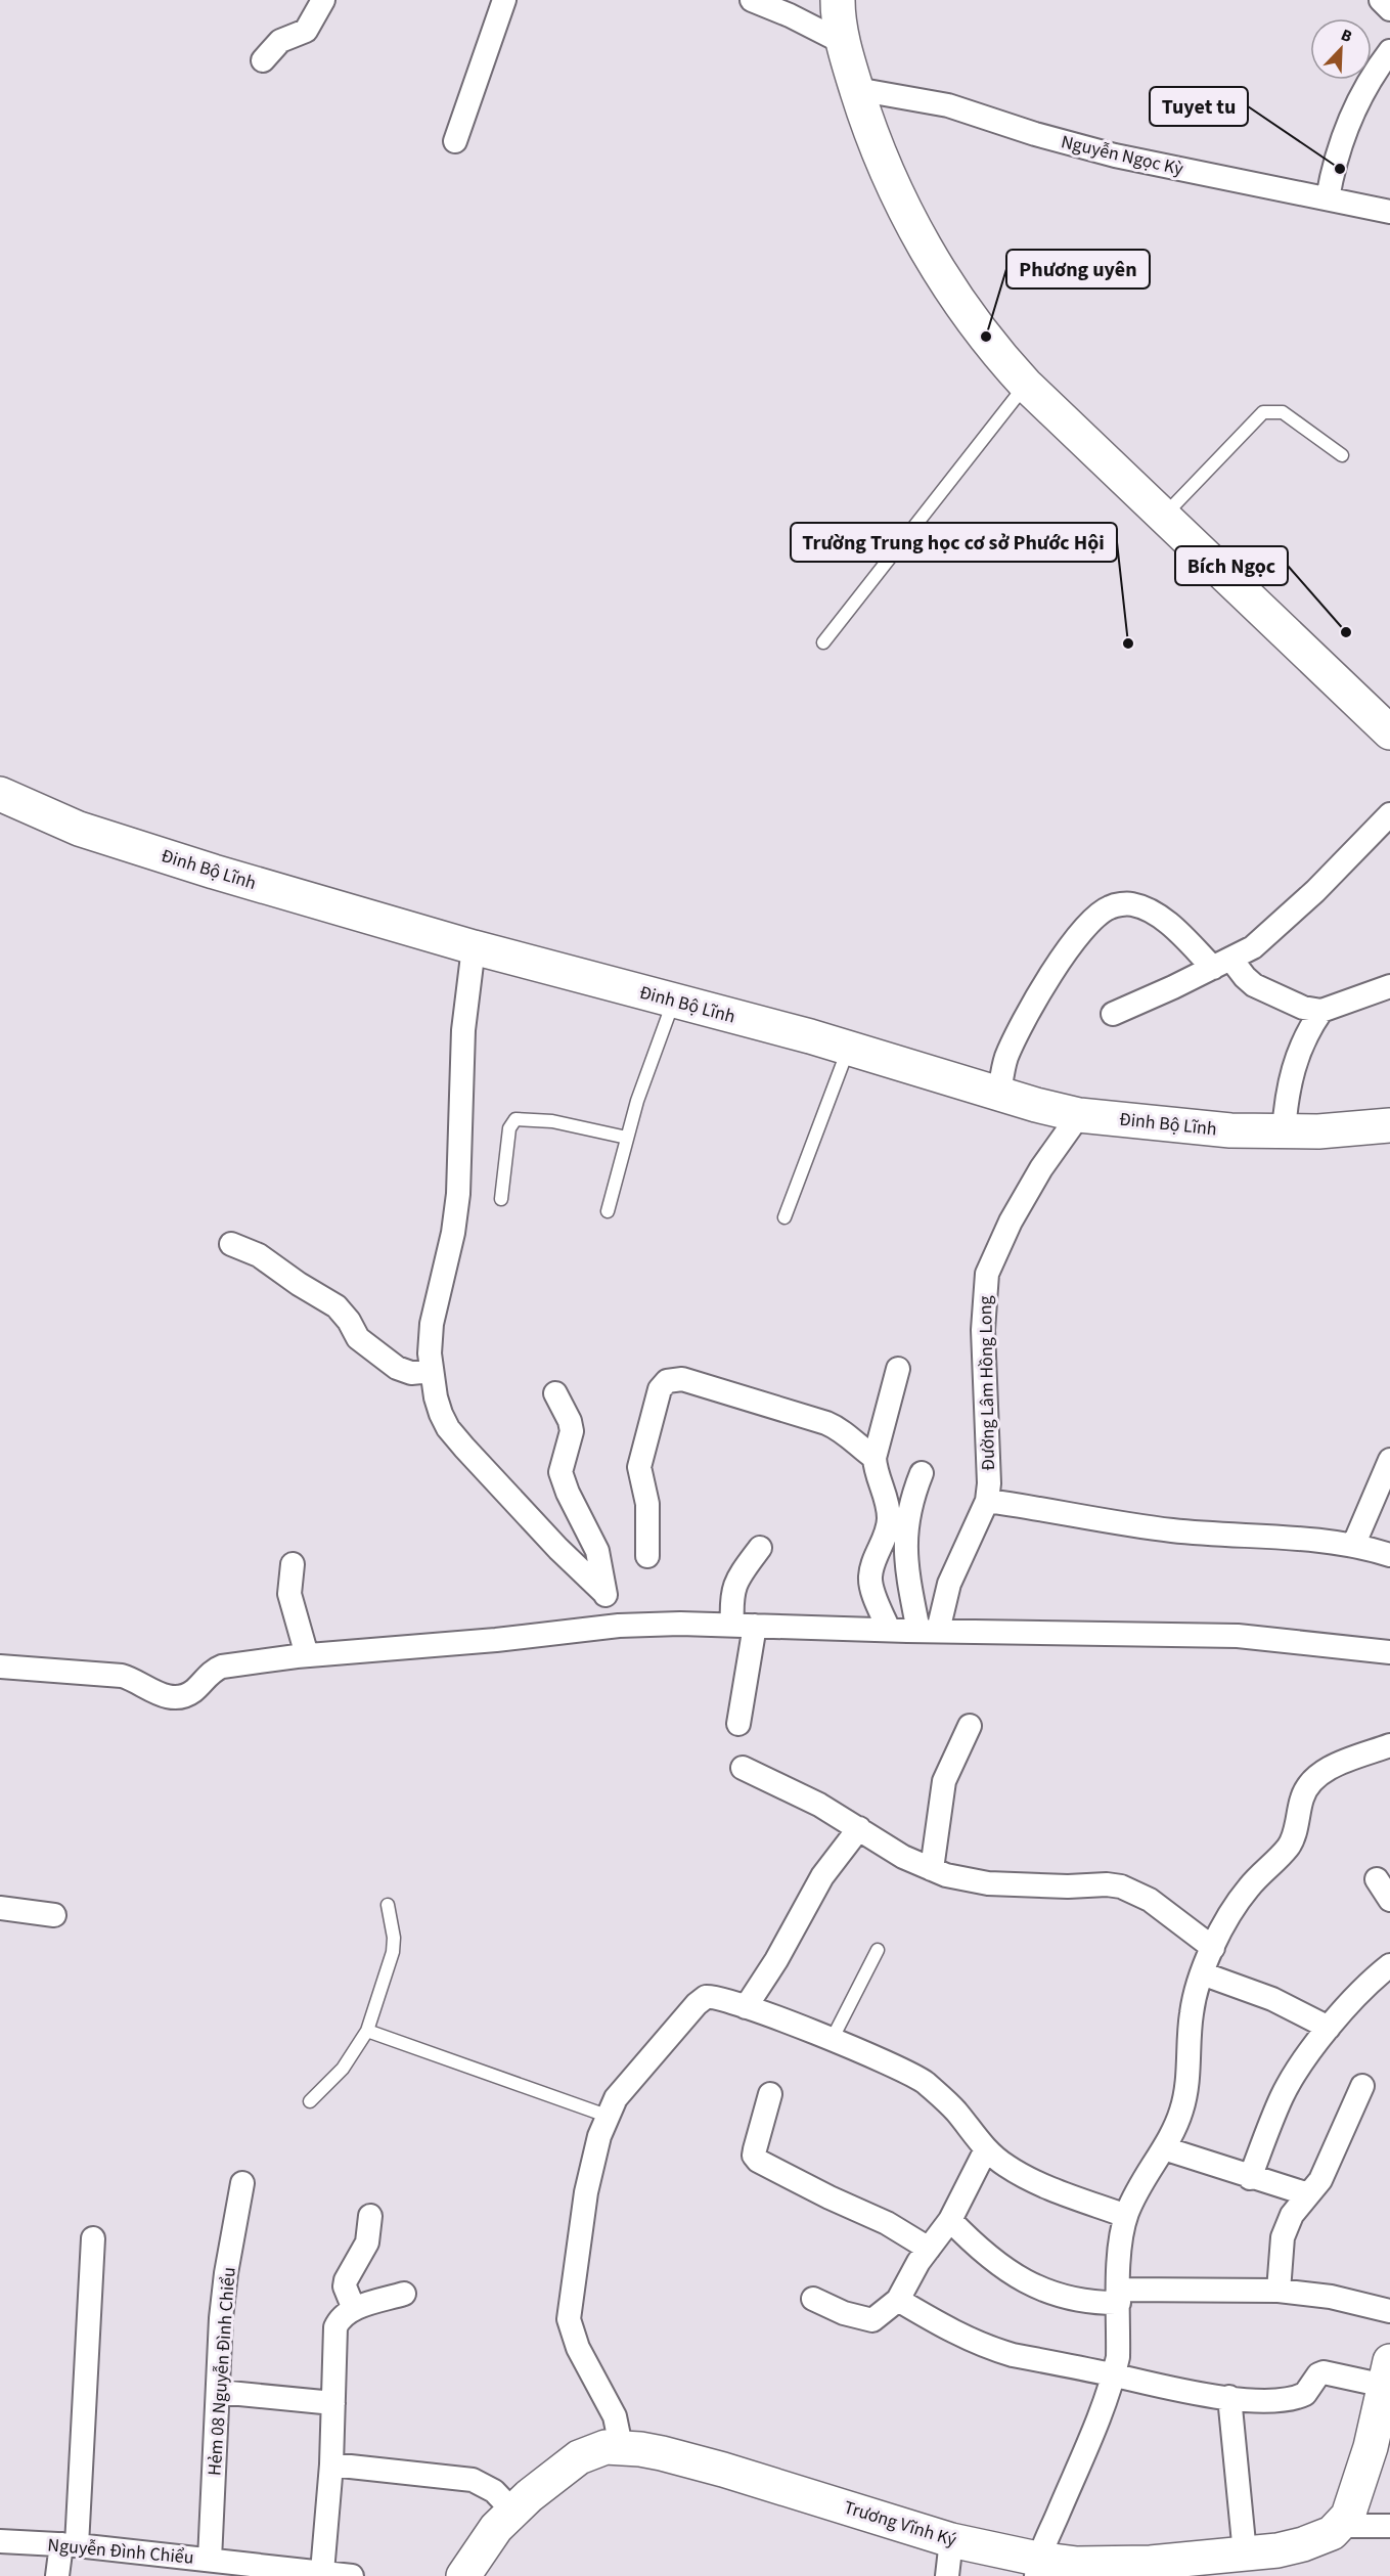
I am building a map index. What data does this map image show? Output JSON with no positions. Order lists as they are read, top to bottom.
{
  "streets": {
    "main road": ["Đinh Bộ Lĩnh", "Trương Vĩnh Ký"],
    "street": [
      "Nguyễn Ngọc Kỳ",
      "Đường Lâm Hồng Long",
      "Hẻm 08 Nguyễn Đình Chiểu",
      "Nguyễn Đình Chiểu"
    ]
  },
  "crossings": [
    ["Đinh Bộ Lĩnh", "Đường Lâm Hồng Long"],
    ["Hẻm 08 Nguyễn Đình Chiểu", "Nguyễn Đình Chiểu"]
  ],
  "places": [
    "Tuyet tu",
    "Phương uyên",
    "Bích Ngọc",
    "Trường Trung học cơ sở Phước Hội"
  ],
  "north": "top right"
}
